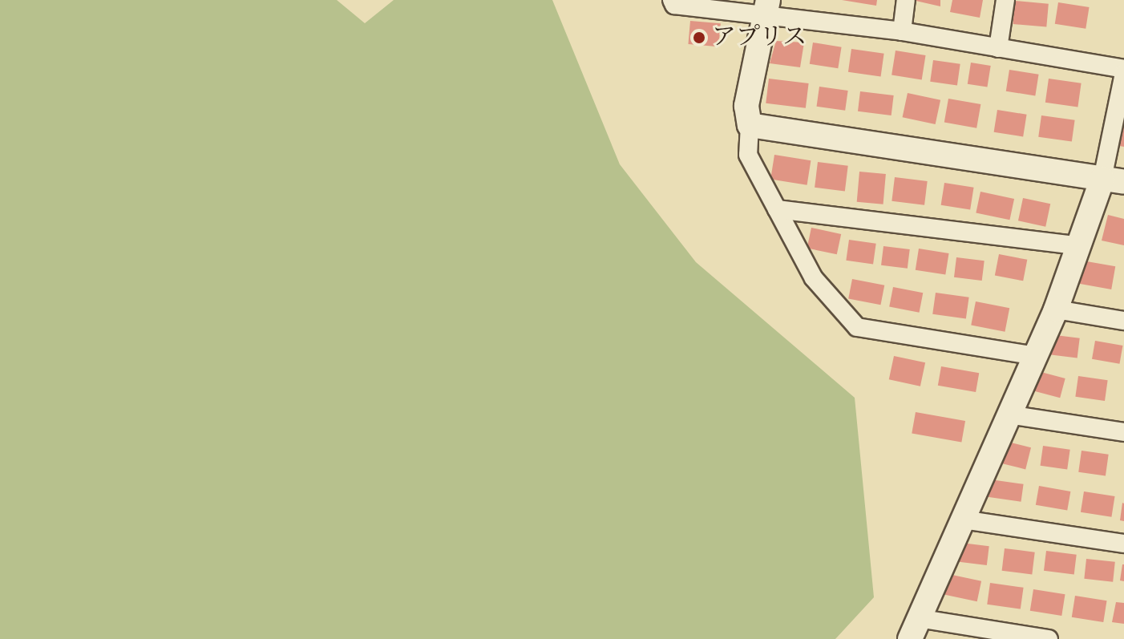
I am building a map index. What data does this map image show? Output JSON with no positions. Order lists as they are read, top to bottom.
{
  "places": ["アプリス"]
}
